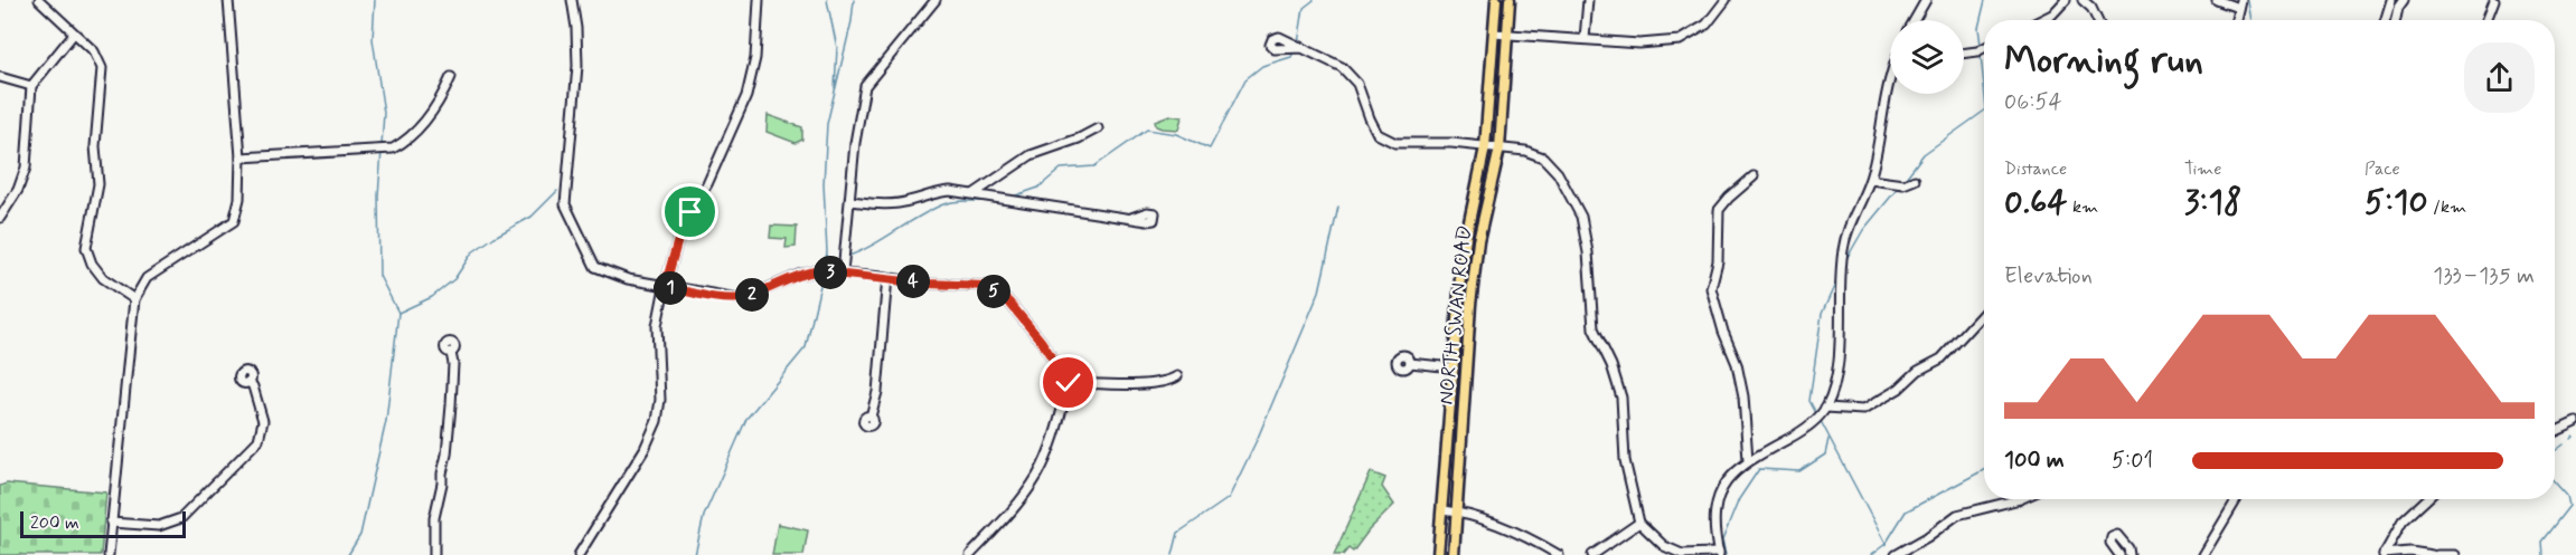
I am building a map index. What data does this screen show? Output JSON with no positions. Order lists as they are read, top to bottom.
{
  "streets": {
    "main road": ["NORTH SWAN ROAD"]
  },
  "scale_bar": "200 m",
  "page": {
    "heading": ["Morning run", "06:54"],
    "stats": [
      ["Distance", "0.64 km"],
      ["Time", "3:18"],
      ["Pace", "5:10 /km"]
    ],
    "chart": ["Elevation", "133–135 m"],
    "pins": [
      "3",
      "4",
      "1",
      "5",
      "2"
    ],
    "list": [
      {
        "name": "100 m",
        "note": "5:01"
      }
    ],
    "scale": "200 m"
  }
}
